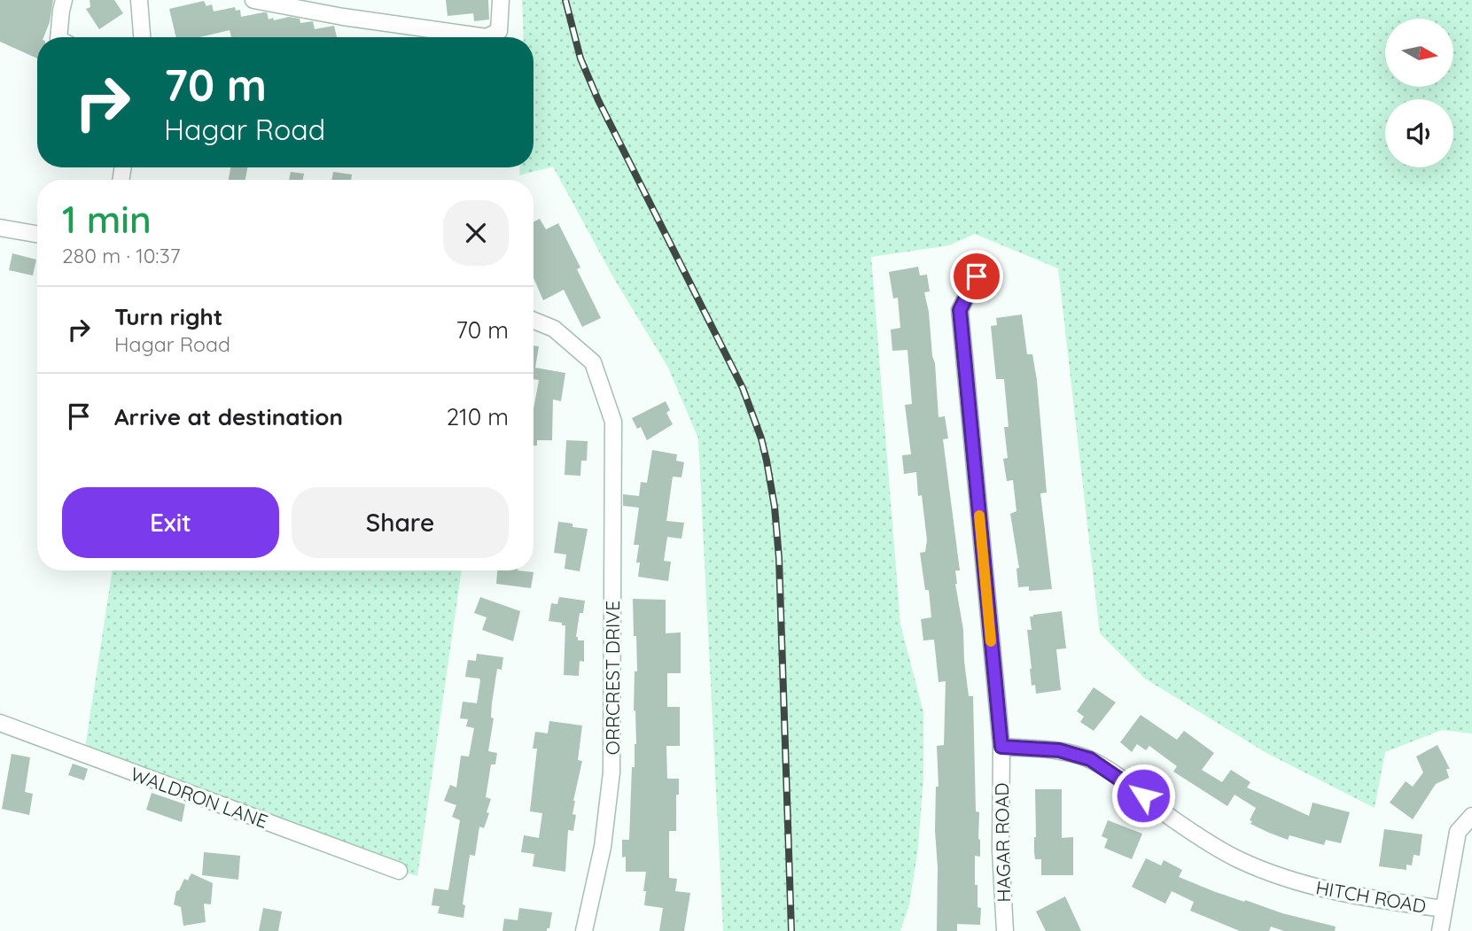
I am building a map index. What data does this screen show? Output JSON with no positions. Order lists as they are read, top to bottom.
{
  "streets": {
    "street": [
      "ORRCREST DRIVE",
      "WALDRON LANE",
      "HAGAR ROAD",
      "HITCH ROAD"
    ]
  },
  "crossings": [
    ["HAGAR ROAD", "HITCH ROAD"]
  ],
  "north": "right",
  "page": {
    "turn": ["70 m", "Hagar Road"],
    "heading": ["1 min", "280 m · 10:37"],
    "list": [
      {
        "name": "Turn right",
        "note": "Hagar Road",
        "value": "70 m"
      },
      {
        "name": "Arrive at destination",
        "value": "210 m"
      }
    ],
    "buttons": ["Exit", "Share"]
  }
}
